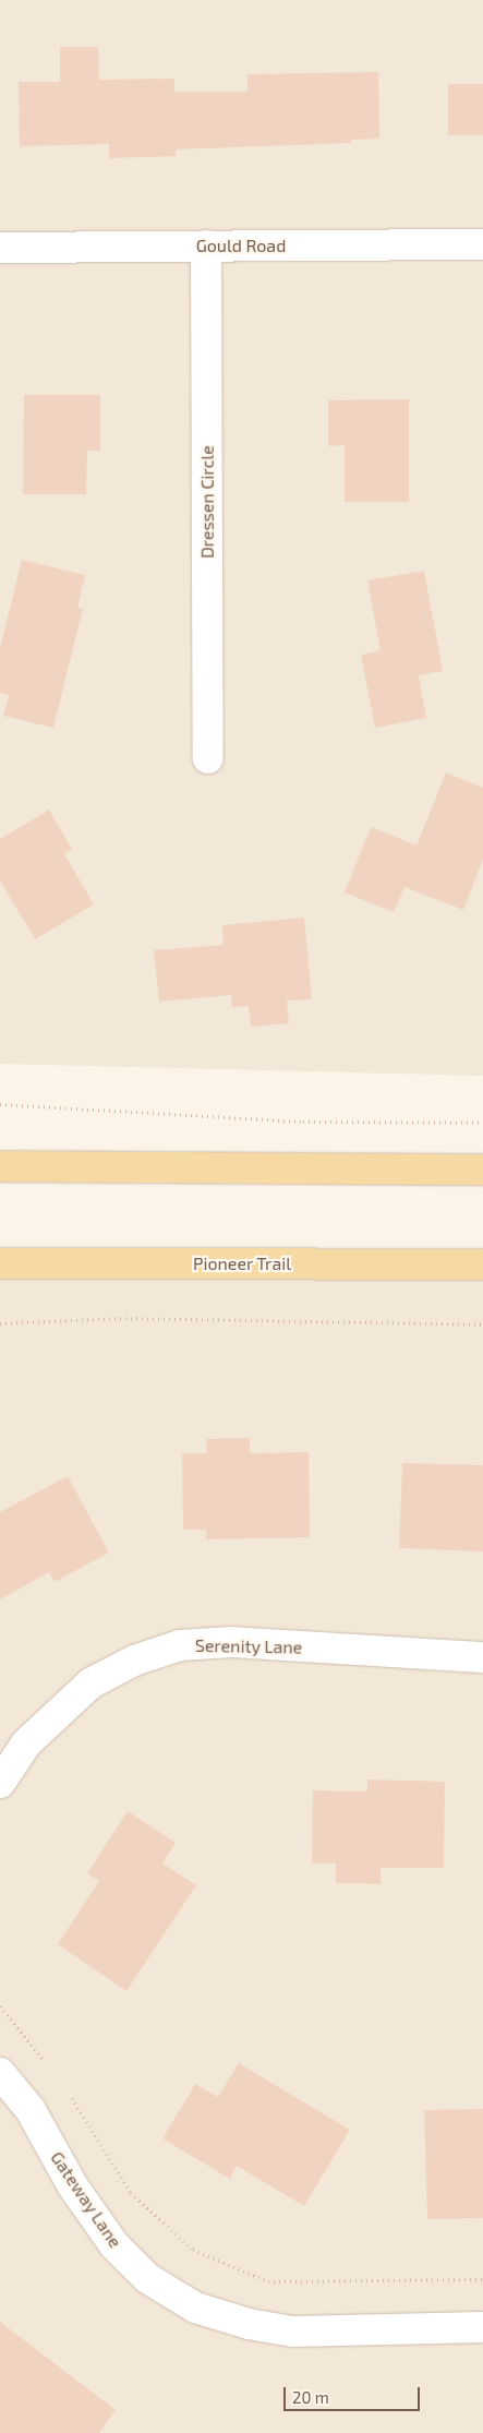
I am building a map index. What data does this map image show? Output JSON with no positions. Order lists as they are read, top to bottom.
{
  "streets": {
    "main road": ["Pioneer Trail"],
    "street": [
      "Gould Road",
      "Dressen Circle",
      "Serenity Lane",
      "Gateway Lane"
    ]
  },
  "crossings": [
    ["Gould Road", "Dressen Circle"]
  ],
  "scale_bar": "20 m"
}
